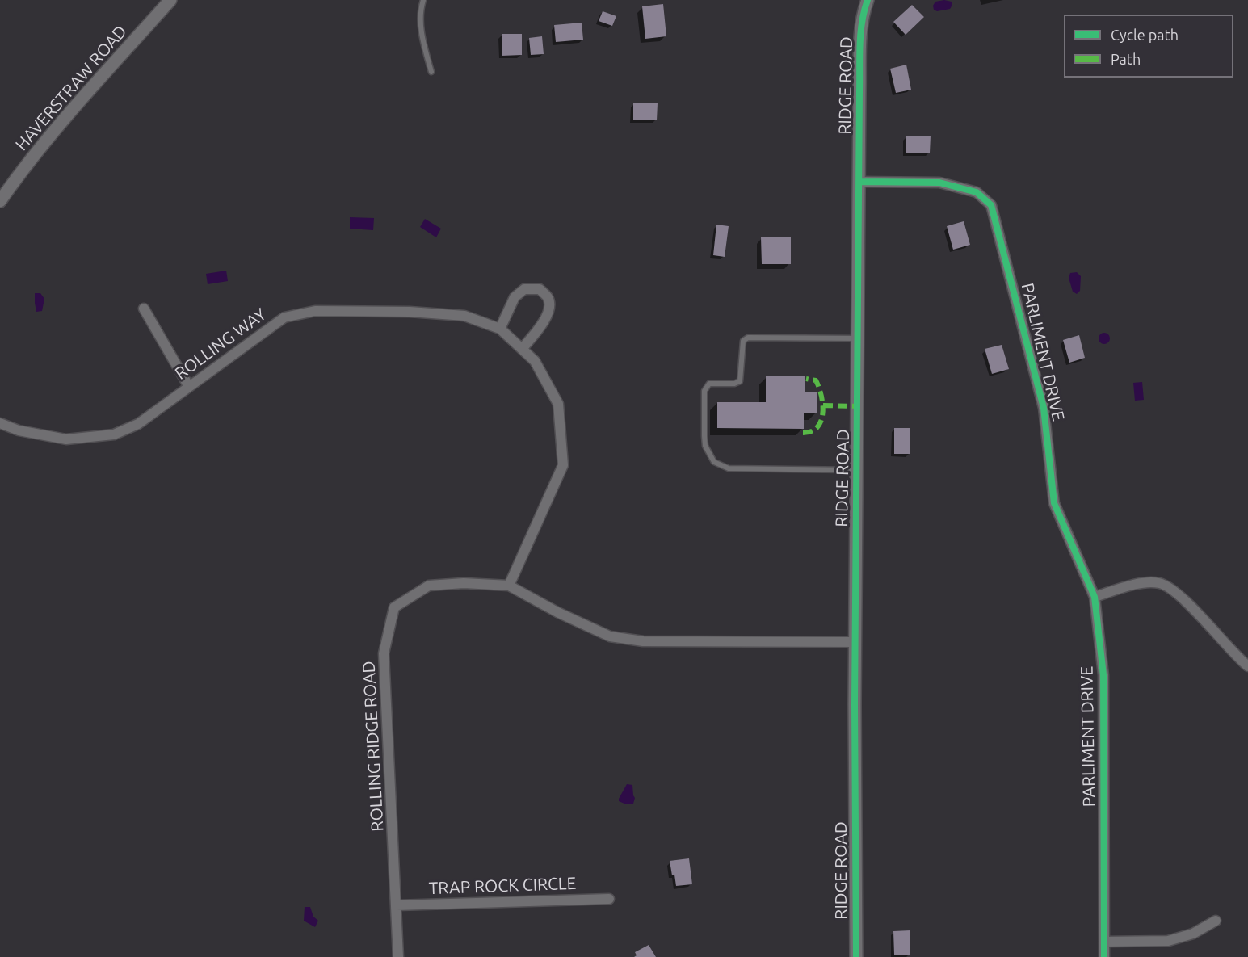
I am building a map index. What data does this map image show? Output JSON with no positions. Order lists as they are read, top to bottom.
{
  "streets": {
    "street": [
      "RIDGE ROAD",
      "HAVERSTRAW ROAD",
      "ROLLING WAY",
      "PARLIMENT DRIVE",
      "ROLLING RIDGE ROAD",
      "TRAP ROCK CIRCLE"
    ]
  },
  "crossings": [
    ["RIDGE ROAD", "PARLIMENT DRIVE"],
    ["RIDGE ROAD", "ROLLING RIDGE ROAD"],
    ["ROLLING WAY", "ROLLING RIDGE ROAD"],
    ["ROLLING RIDGE ROAD", "TRAP ROCK CIRCLE"]
  ],
  "legend": ["Cycle path", "Path"]
}
